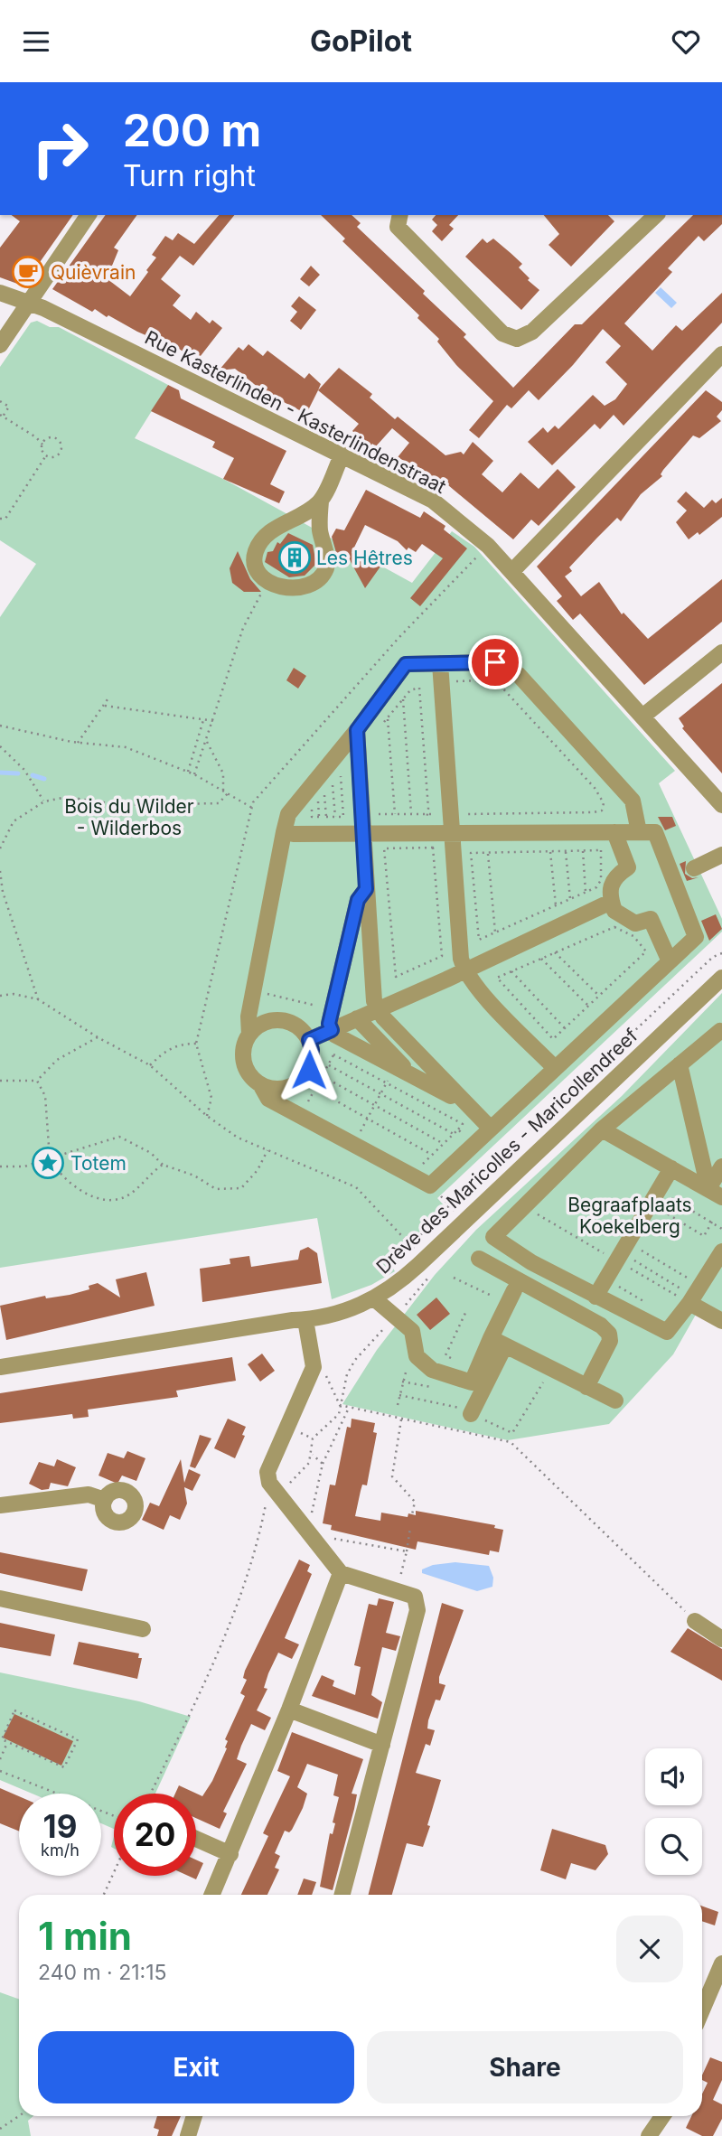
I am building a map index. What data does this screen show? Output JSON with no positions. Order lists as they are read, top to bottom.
{
  "streets": {
    "street": ["Rue Kasterlinden - Kasterlindenstraat", "Drève des Maricolles - Maricollendreef"]
  },
  "parks": ["Bois du Wilder - Wilderbos", "Begraafplaats Koekelberg"],
  "places": {
    "cafe": ["Quièvrain"],
    "building": ["Les Hêtres"],
    "place": ["Totem"]
  },
  "page": {
    "header": "GoPilot",
    "turn": ["200 m", "Turn right"],
    "speed": "19 km/h",
    "limit": "20",
    "heading": ["1 min", "240 m · 21:15"],
    "buttons": ["Exit", "Share"]
  }
}
